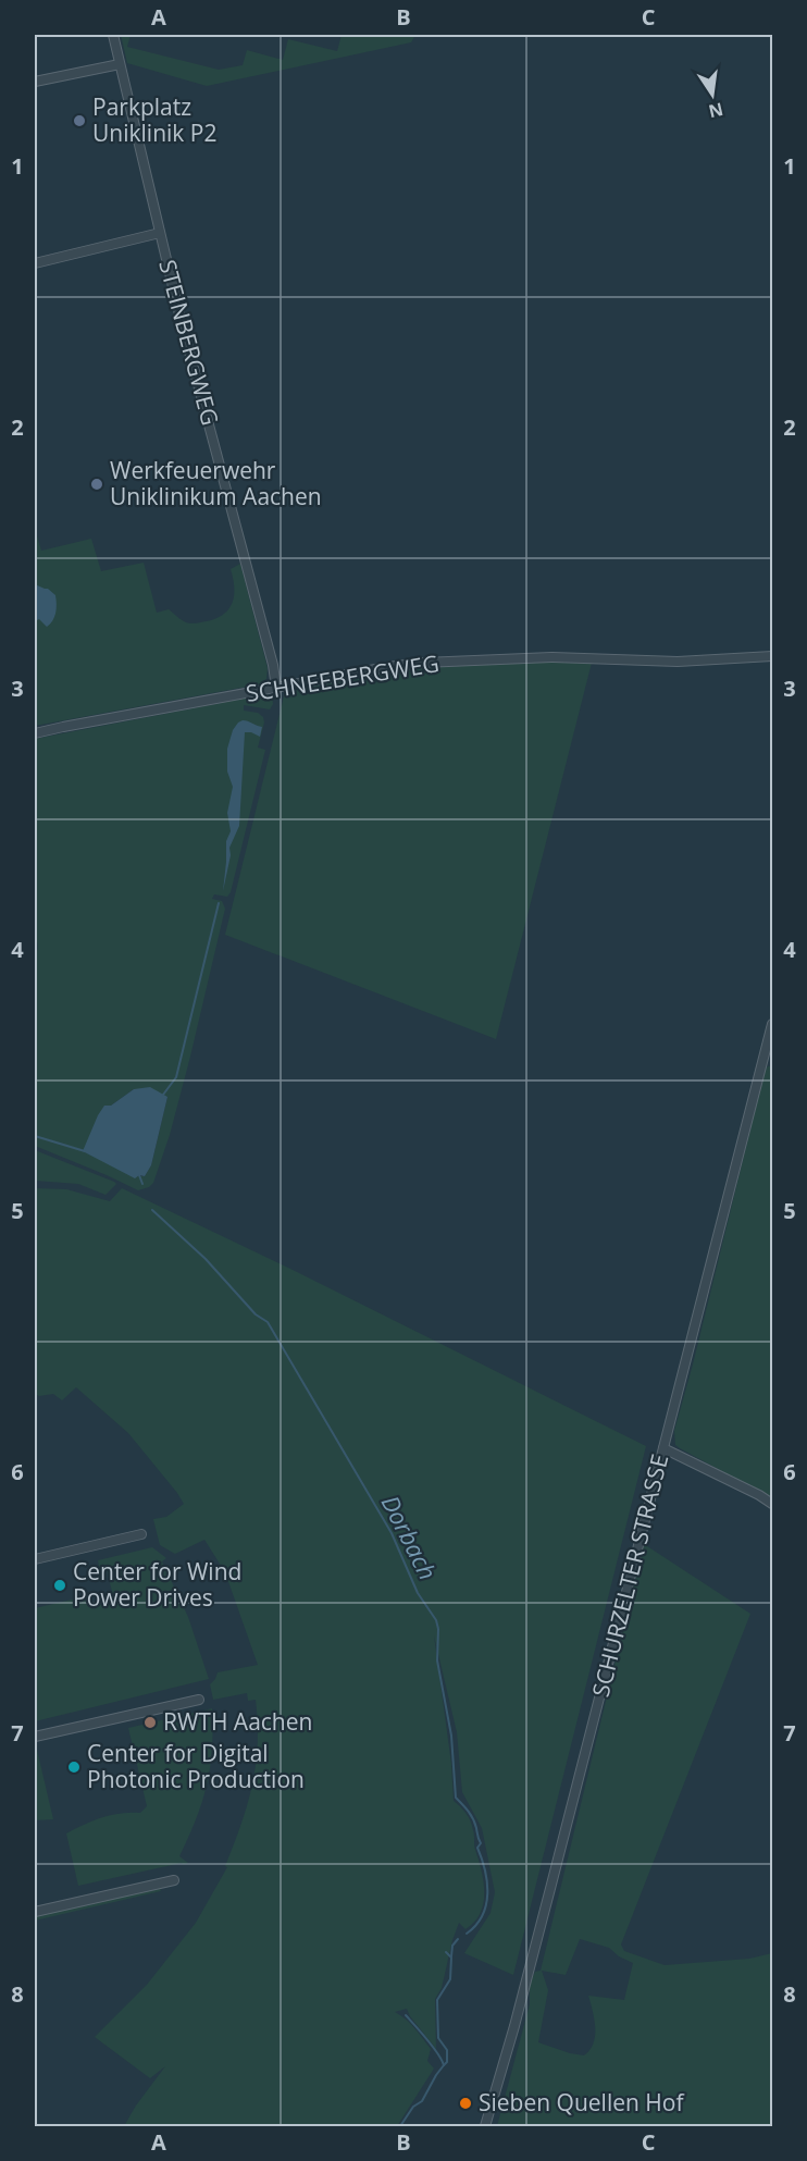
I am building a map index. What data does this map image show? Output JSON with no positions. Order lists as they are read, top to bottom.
{
  "streets": {
    "street": ["STEINBERGWEG", "SCHNEEBERGWEG", "SCHURZELTER STRASSE"]
  },
  "crossings": [
    ["STEINBERGWEG", "SCHNEEBERGWEG"]
  ],
  "water": ["Dorbach"],
  "places": [
    "Parkplatz Uniklinik P2",
    "Werkfeuerwehr Uniklinikum Aachen",
    "Center for Wind Power Drives",
    "RWTH Aachen",
    "Center for Digital Photonic Production",
    "Sieben Quellen Hof"
  ],
  "north": "bottom",
  "grid": {
    "columns": ["A", "B", "C"],
    "rows": [
      "1",
      "2",
      "3",
      "4",
      "5",
      "6",
      "7",
      "8"
    ]
  }
}
